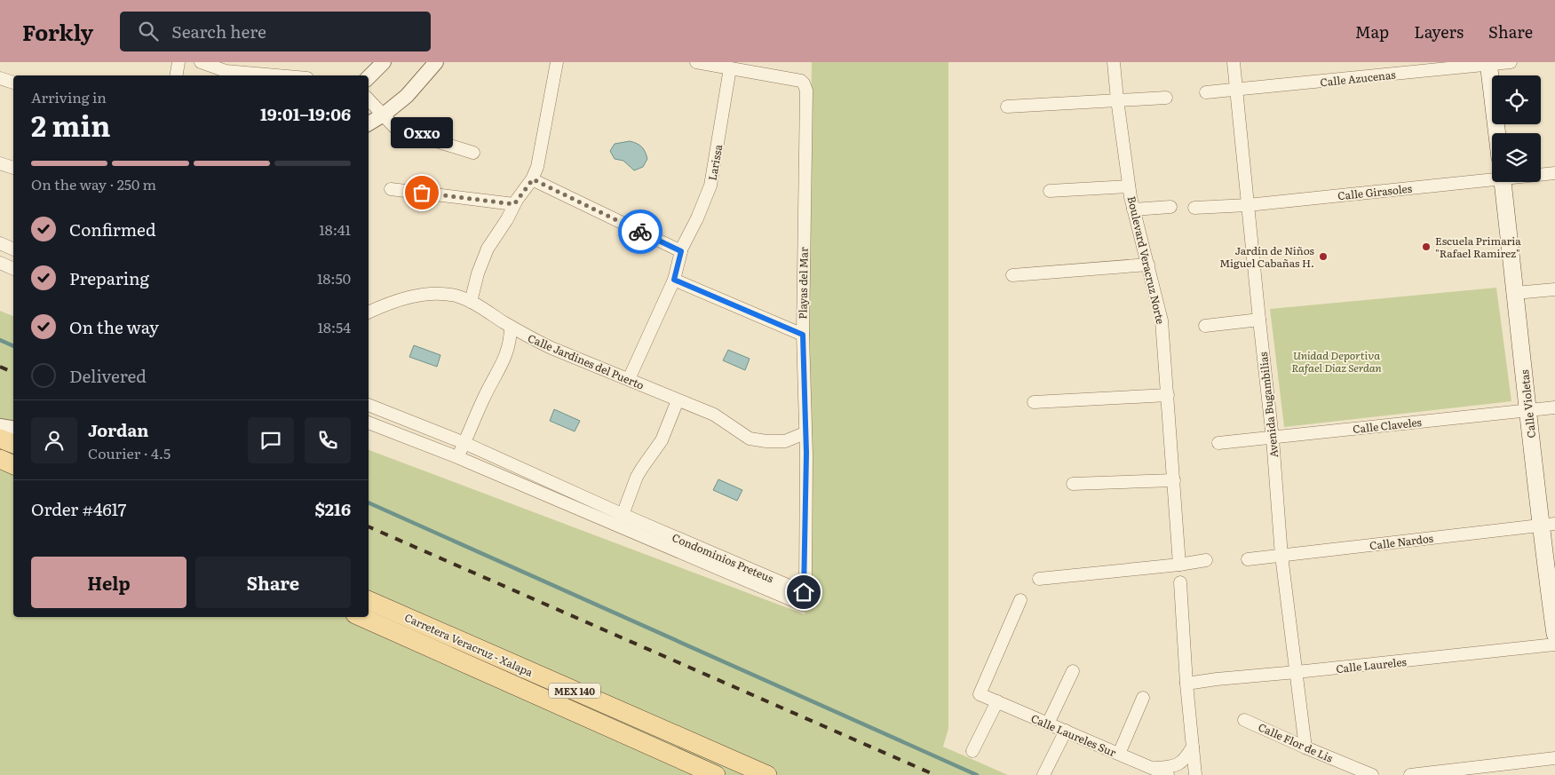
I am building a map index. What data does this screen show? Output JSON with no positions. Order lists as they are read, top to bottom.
{
  "streets": {
    "main road": ["Calle Violetas", "Carretera Veracruz - Xalapa", "MEX 140"],
    "street": [
      "Calle Azucenas",
      "Larissa",
      "Calle Girasoles",
      "Boulevard Veracruz Norte",
      "Playas del Mar",
      "Calle Jardines del Puerto",
      "Avenida Bugambilias",
      "Calle Claveles",
      "Calle Nardos",
      "Condominios Preteus",
      "Calle Laureles",
      "Calle Laureles Sur",
      "Calle Flor de Lis"
    ]
  },
  "crossings": [
    ["Calle Azucenas", "Avenida Bugambilias"],
    ["Larissa", "Playas del Mar"],
    ["Larissa", "Calle Jardines del Puerto"],
    ["Calle Girasoles", "Avenida Bugambilias"],
    ["Playas del Mar", "Calle Jardines del Puerto"],
    ["Playas del Mar", "Condominios Preteus"],
    ["Calle Violetas", "Calle Claveles"],
    ["Calle Violetas", "Calle Nardos"],
    ["Avenida Bugambilias", "Calle Claveles"],
    ["Avenida Bugambilias", "Calle Nardos"],
    ["Avenida Bugambilias", "Calle Laureles"],
    ["Avenida Bugambilias", "Calle Flor de Lis"]
  ],
  "parks": ["Unidad Deportiva Rafael Diaz Serdan"],
  "places": ["Oxxo", "Escuela Primaria \"Rafael Ramirez\"", "Jardín de Niños Miguel Cabañas H."],
  "page": {
    "header": "Forkly",
    "search": "Search here",
    "nav": ["Map", "Layers", "Share"],
    "heading": ["2 min", "Arriving in", "19:01–19:06"],
    "panel": [
      "Jordan",
      "Courier · 4.5",
      "Order #4617",
      "$216"
    ],
    "bubble": "Oxxo",
    "bar": "On the way · 250 m",
    "list": [
      ["Confirmed", "18:41"],
      ["Preparing", "18:50"],
      ["On the way", "18:54"],
      "Delivered"
    ],
    "buttons": ["Help", "Share"]
  }
}
